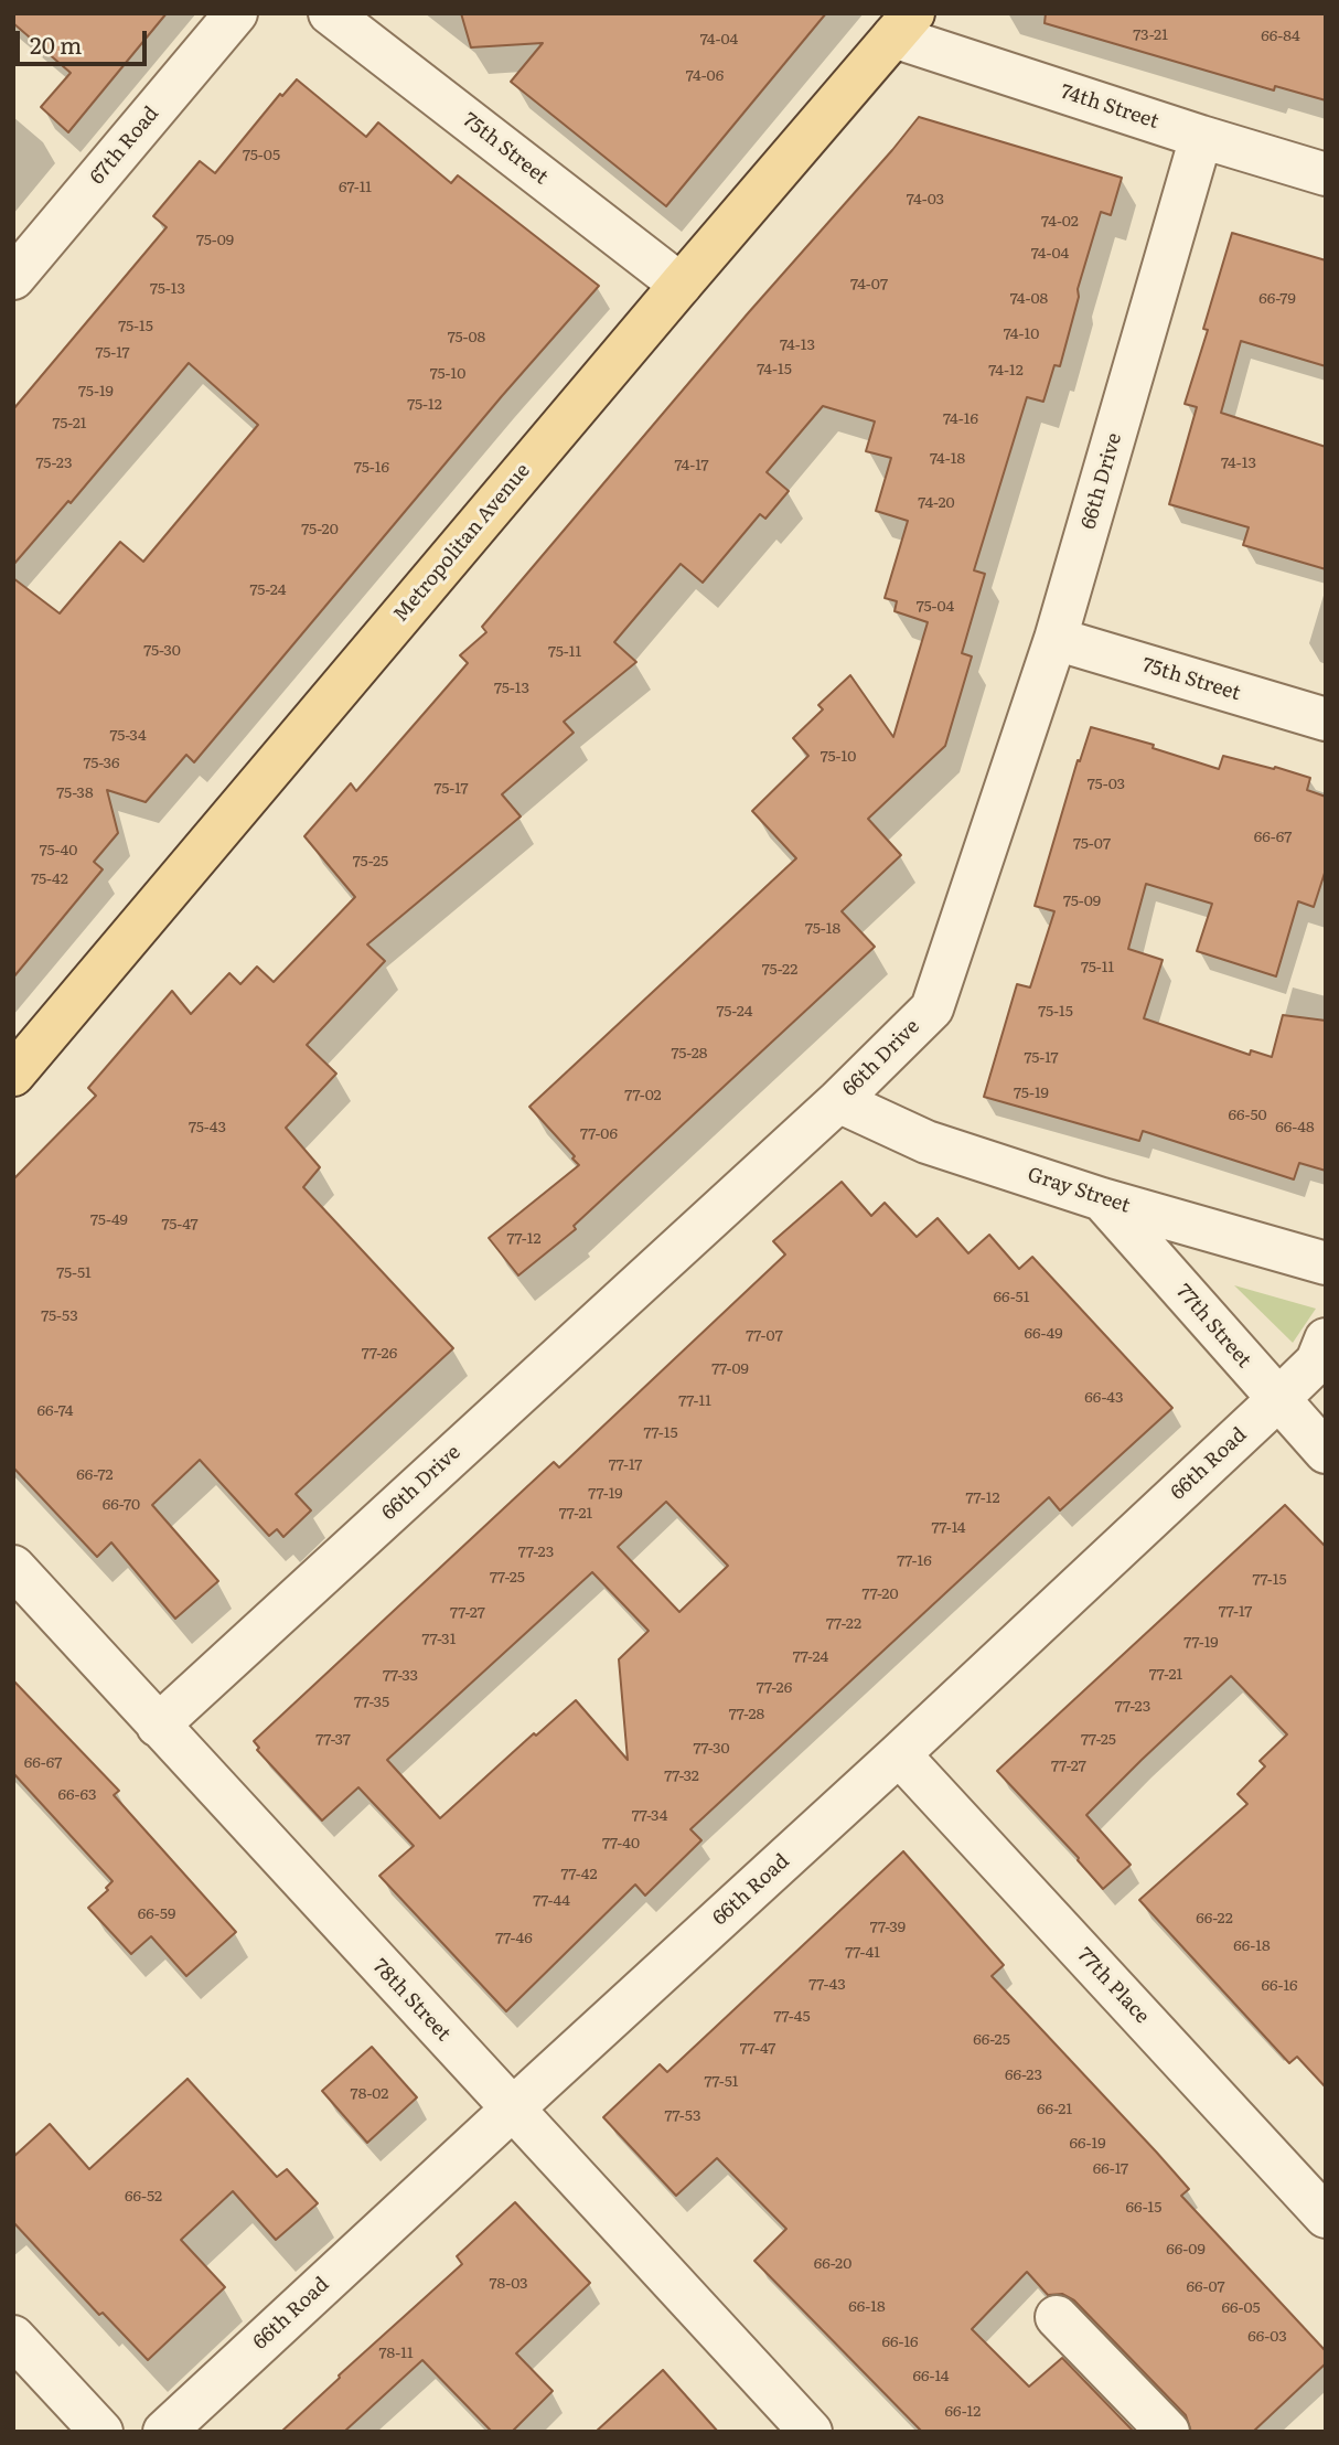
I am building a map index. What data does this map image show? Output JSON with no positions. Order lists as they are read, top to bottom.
{
  "streets": {
    "main road": ["Metropolitan Avenue"],
    "street": [
      "74th Street",
      "67th Road",
      "75th Street",
      "66th Drive",
      "Gray Street",
      "77th Street",
      "66th Road",
      "77th Place",
      "78th Street"
    ]
  },
  "crossings": [
    ["74th Street", "66th Drive"],
    ["74th Street", "Metropolitan Avenue"],
    ["75th Street", "66th Drive"],
    ["75th Street", "Metropolitan Avenue"],
    ["66th Drive", "Gray Street"],
    ["66th Drive", "78th Street"],
    ["Gray Street", "77th Street"],
    ["77th Street", "66th Road"],
    ["66th Road", "77th Place"],
    ["66th Road", "78th Street"]
  ],
  "house_numbers": [
    "73-21",
    "66-84",
    "74-04",
    "74-06",
    "75-05",
    "67-11",
    "74-03",
    "74-02",
    "75-09",
    "74-04",
    "74-07",
    "75-13",
    "74-08",
    "66-79",
    "75-15",
    "74-10",
    "75-08",
    "74-13",
    "75-17",
    "74-15",
    "74-12",
    "75-10",
    "75-19",
    "75-12",
    "74-16",
    "75-21",
    "74-18",
    "75-23",
    "74-13",
    "74-17",
    "75-16",
    "74-20",
    "75-20",
    "75-24",
    "75-04",
    "75-30",
    "75-11",
    "75-13",
    "75-34",
    "75-10",
    "75-36",
    "75-03",
    "75-17",
    "75-38",
    "66-67",
    "75-07",
    "75-40",
    "75-25",
    "75-42",
    "75-09",
    "75-18",
    "75-11",
    "75-22",
    "75-24",
    "75-15",
    "75-28",
    "75-17",
    "75-19",
    "77-02",
    "66-50",
    "75-43",
    "66-48",
    "77-06",
    "75-49",
    "75-47",
    "77-12",
    "75-51",
    "66-51",
    "75-53",
    "66-49",
    "77-07",
    "77-26",
    "77-09",
    "66-43",
    "77-11",
    "66-74",
    "77-15",
    "77-17",
    "66-72",
    "77-19",
    "77-12",
    "66-70",
    "77-21",
    "77-14",
    "77-23",
    "77-16",
    "77-25",
    "77-15",
    "77-20",
    "77-17",
    "77-27",
    "77-22",
    "77-31",
    "77-19",
    "77-24",
    "77-21",
    "77-33",
    "77-26",
    "77-35",
    "77-23",
    "77-28",
    "77-37",
    "77-25",
    "77-30",
    "66-67",
    "77-27",
    "77-32",
    "66-63",
    "77-34",
    "77-40",
    "77-42",
    "77-44",
    "66-59",
    "66-22",
    "77-39",
    "77-46",
    "66-18",
    "77-41",
    "77-43",
    "66-16",
    "77-45",
    "66-25",
    "77-47",
    "66-23",
    "77-51",
    "78-02",
    "66-21",
    "77-53",
    "66-19",
    "66-17",
    "66-52",
    "66-15",
    "66-09",
    "66-20",
    "78-03",
    "66-07",
    "66-18",
    "66-05",
    "66-03",
    "66-16",
    "78-11",
    "66-14",
    "66-12"
  ],
  "scale_bar": "20 m"
}
